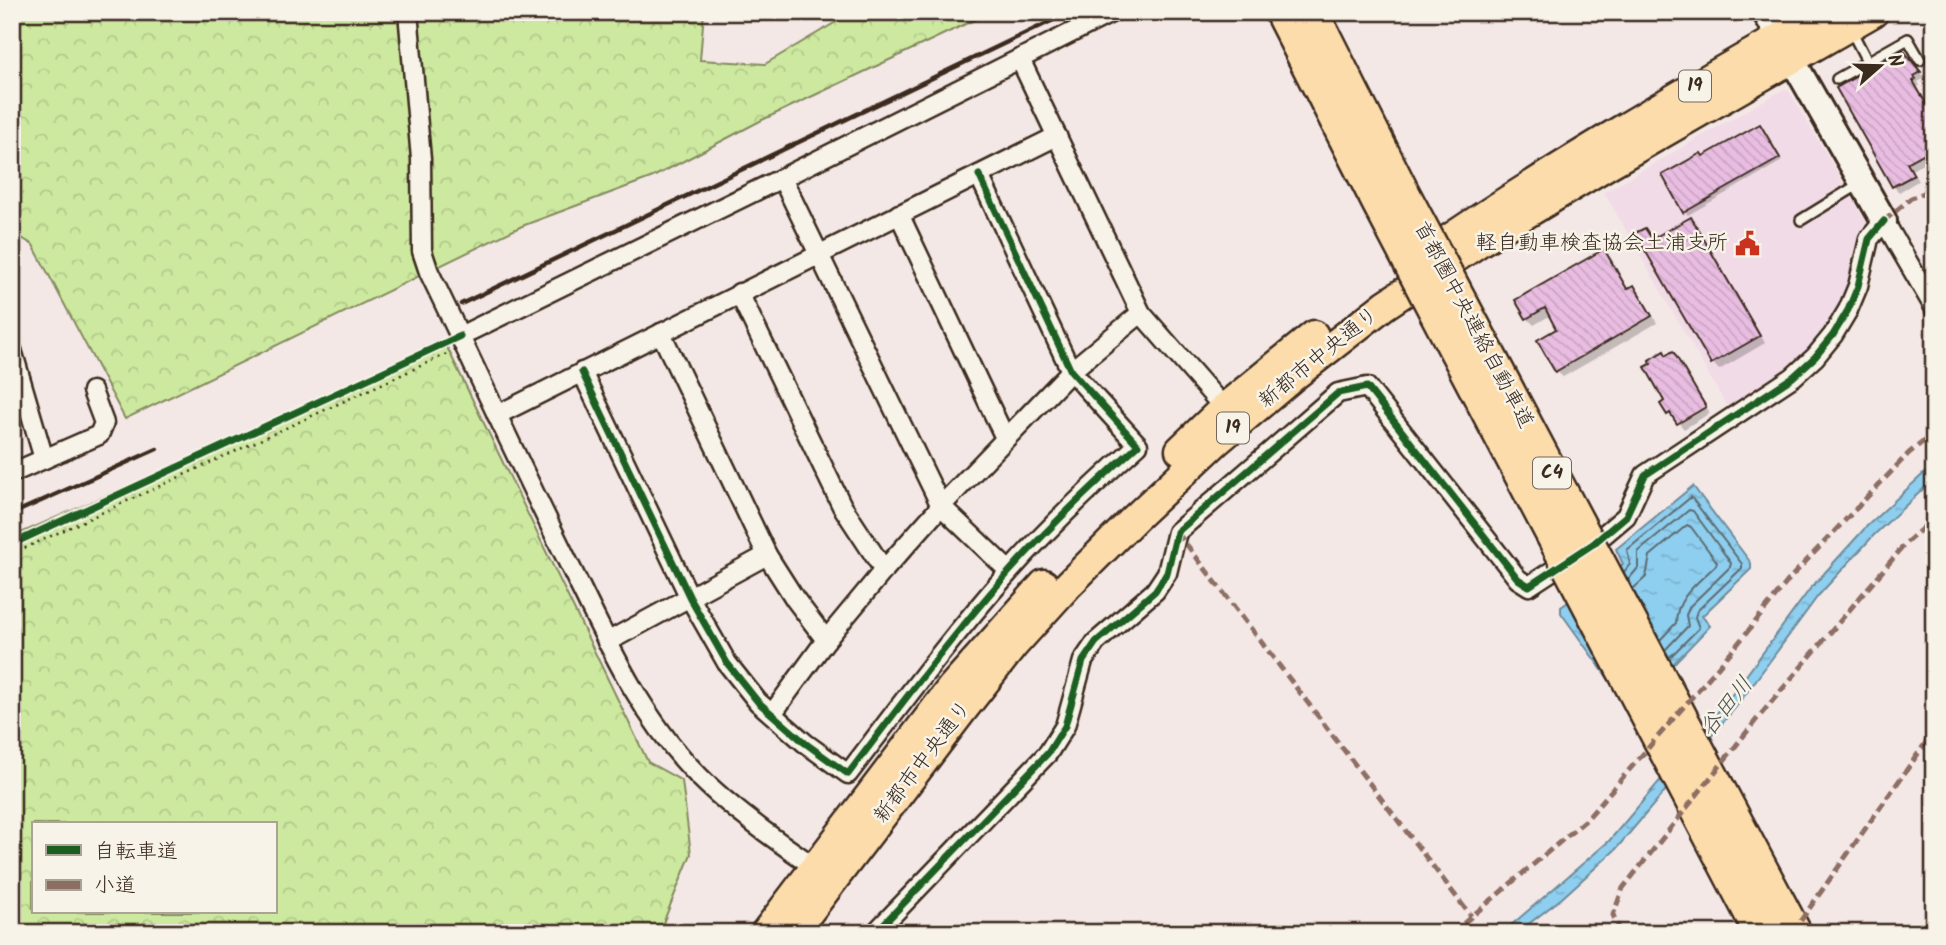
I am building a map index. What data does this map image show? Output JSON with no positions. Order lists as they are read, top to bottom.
{
  "streets": {
    "highway": ["首都圏中央連絡自動車道", "C4"],
    "main road": ["19", "新都市中央通り"]
  },
  "water": ["谷田川"],
  "places": {
    "public building": ["軽自動車検査協会土浦支所"]
  },
  "legend": ["自転車道", "小道"],
  "north": "right"
}
